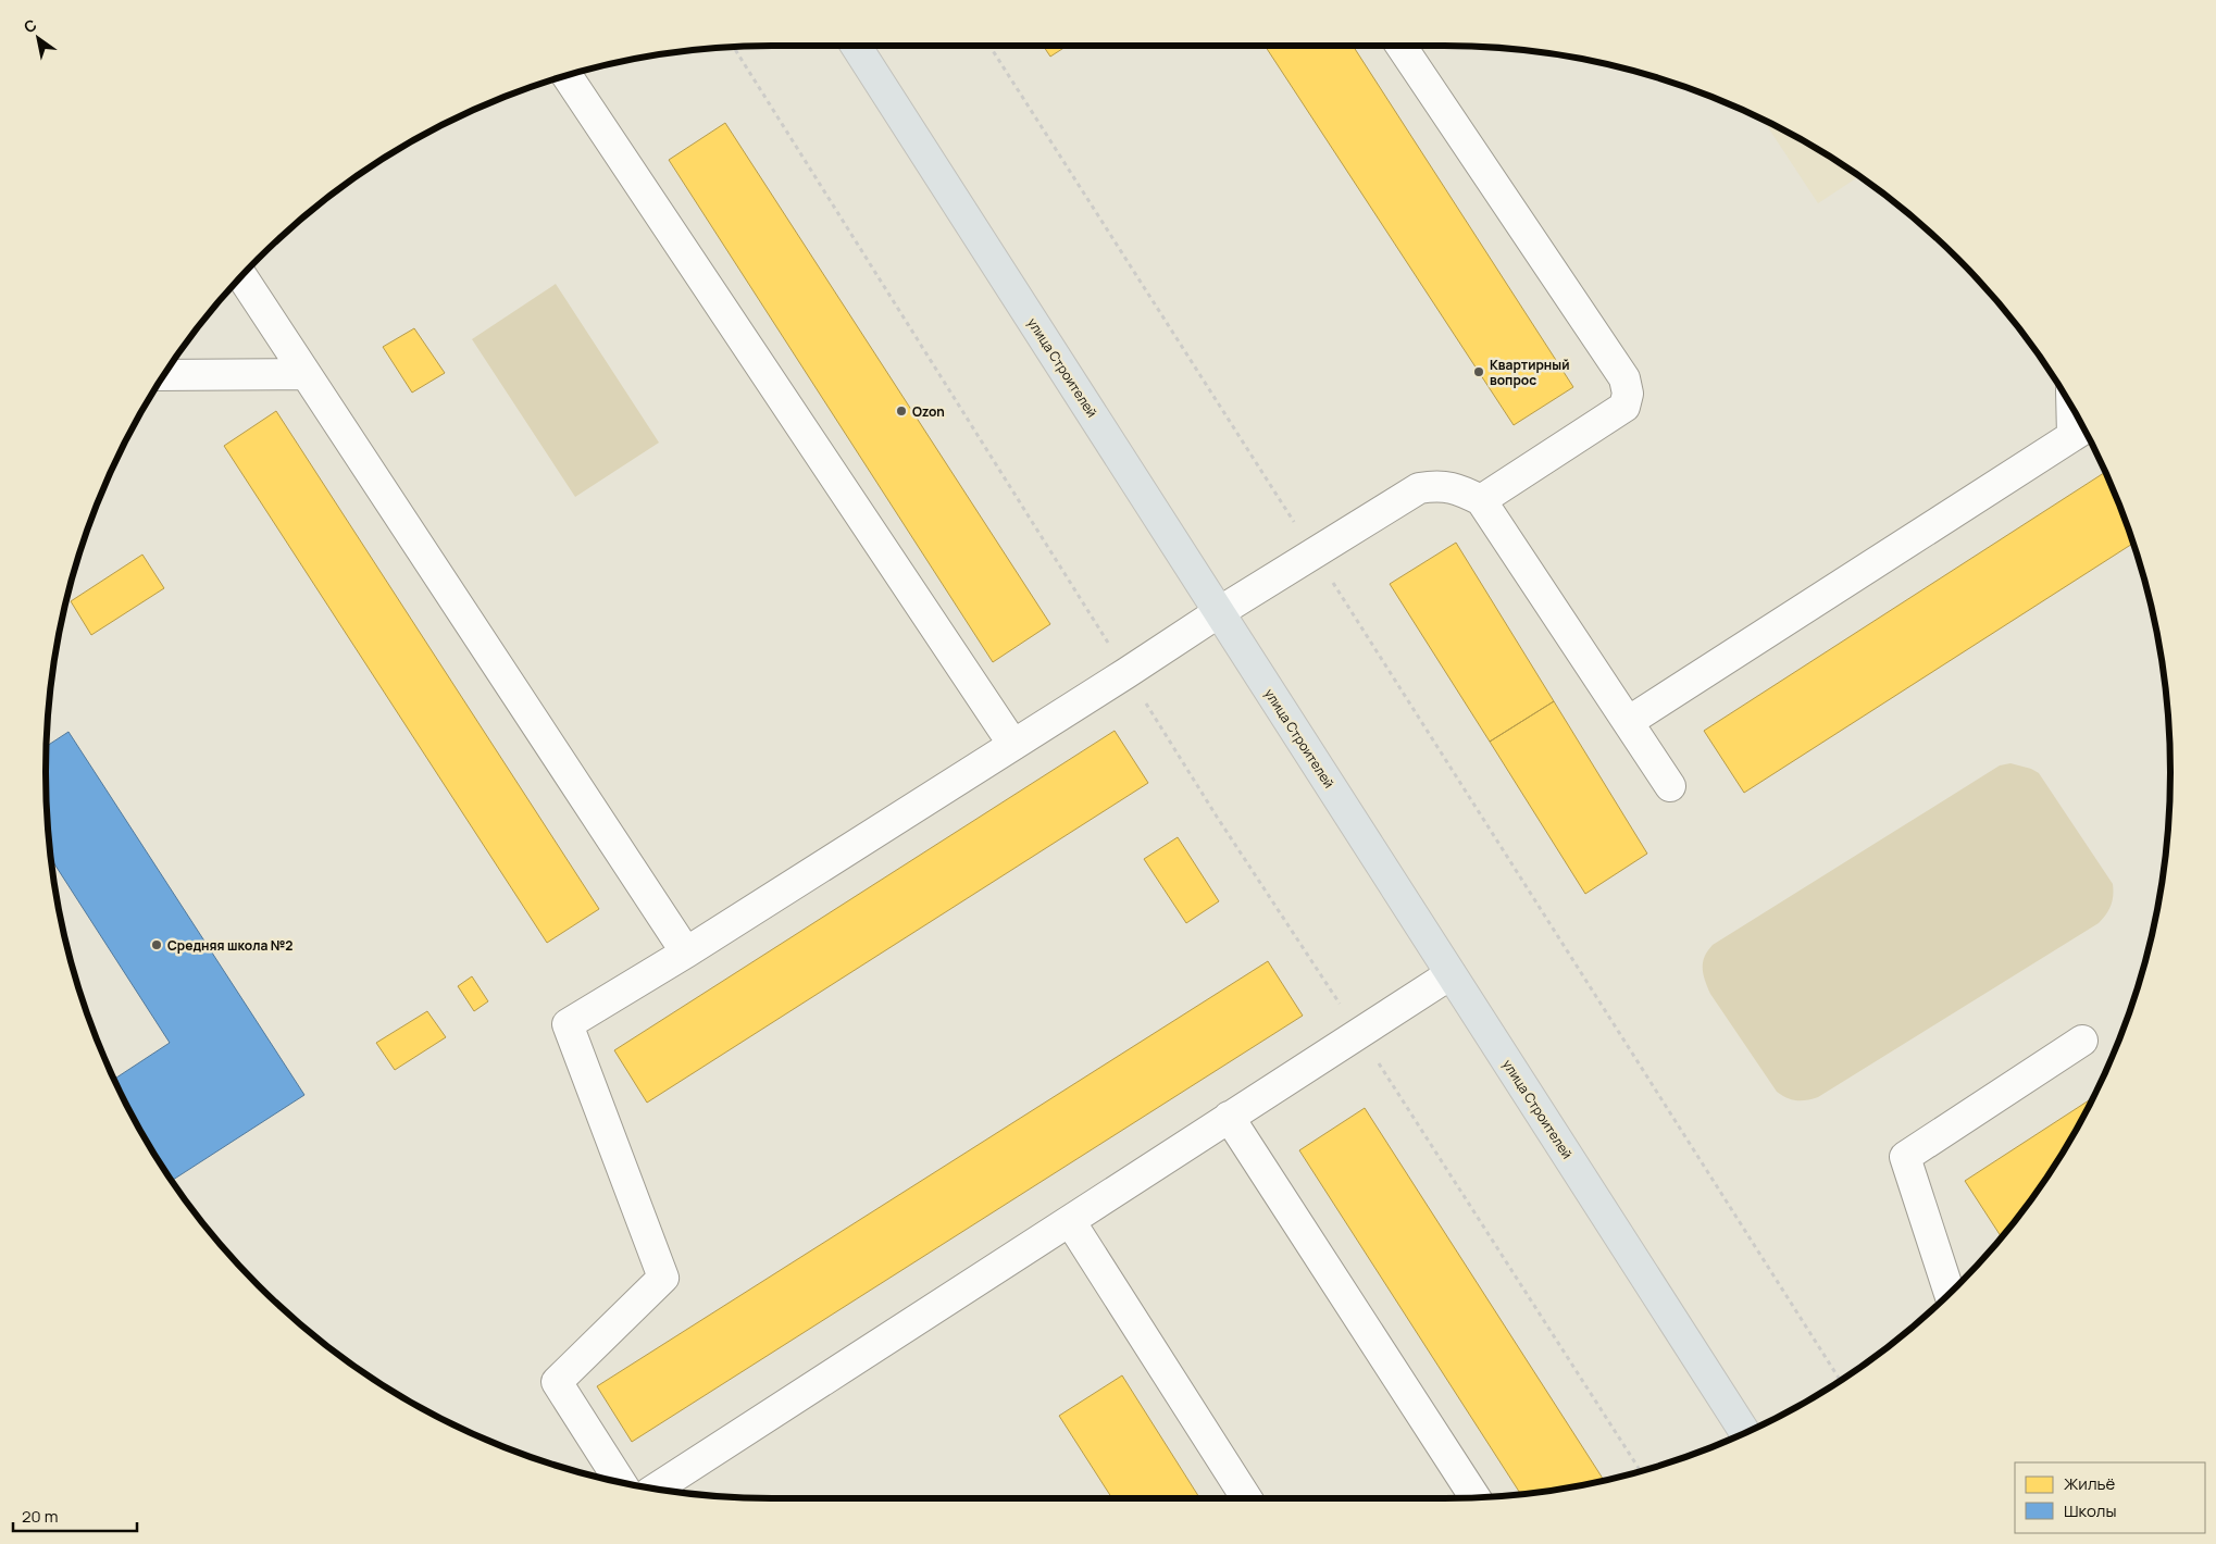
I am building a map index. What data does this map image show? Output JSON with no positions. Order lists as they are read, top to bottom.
{
  "streets": {
    "main road": ["улица Строителей"]
  },
  "places": ["Квартирный вопрос", "Ozon", "Средняя школа №2"],
  "legend": ["Жильё", "Школы"],
  "scale_bar": "20 m",
  "north": "top left"
}
